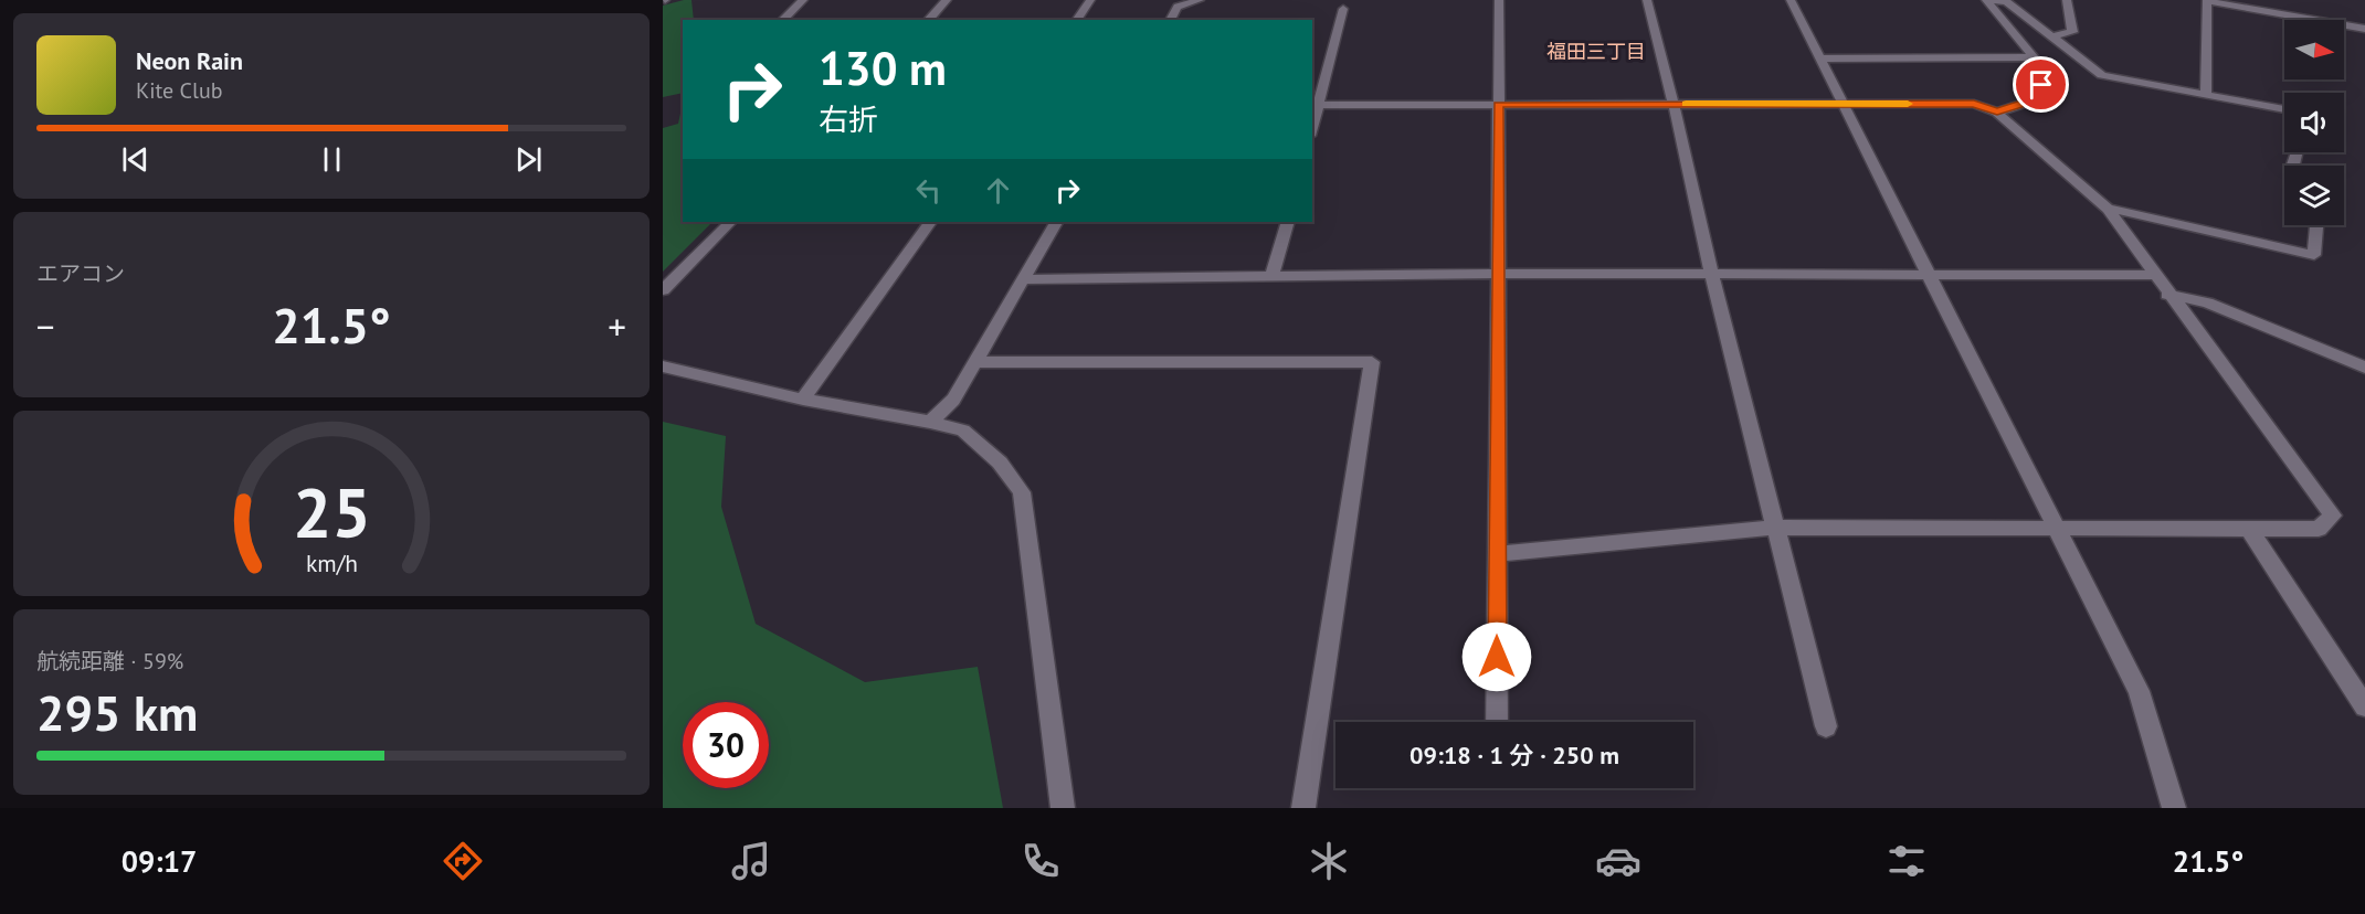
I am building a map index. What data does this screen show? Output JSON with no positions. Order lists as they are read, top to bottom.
{
  "districts": ["福田三丁目"],
  "north": "right",
  "page": {
    "turn": ["130 m", "右折"],
    "song": ["Neon Rain", "Kite Club"],
    "tile": [
      "エアコン",
      ["航続距離 · 59%", "295 km"]
    ],
    "heat": ["−", "21.5°", "+"],
    "limit": "30",
    "trip": "09:18 · 1 分 · 250 m",
    "tabs": ["09:17", "21.5°"],
    "gauge": ["25", "km/h"]
  }
}
